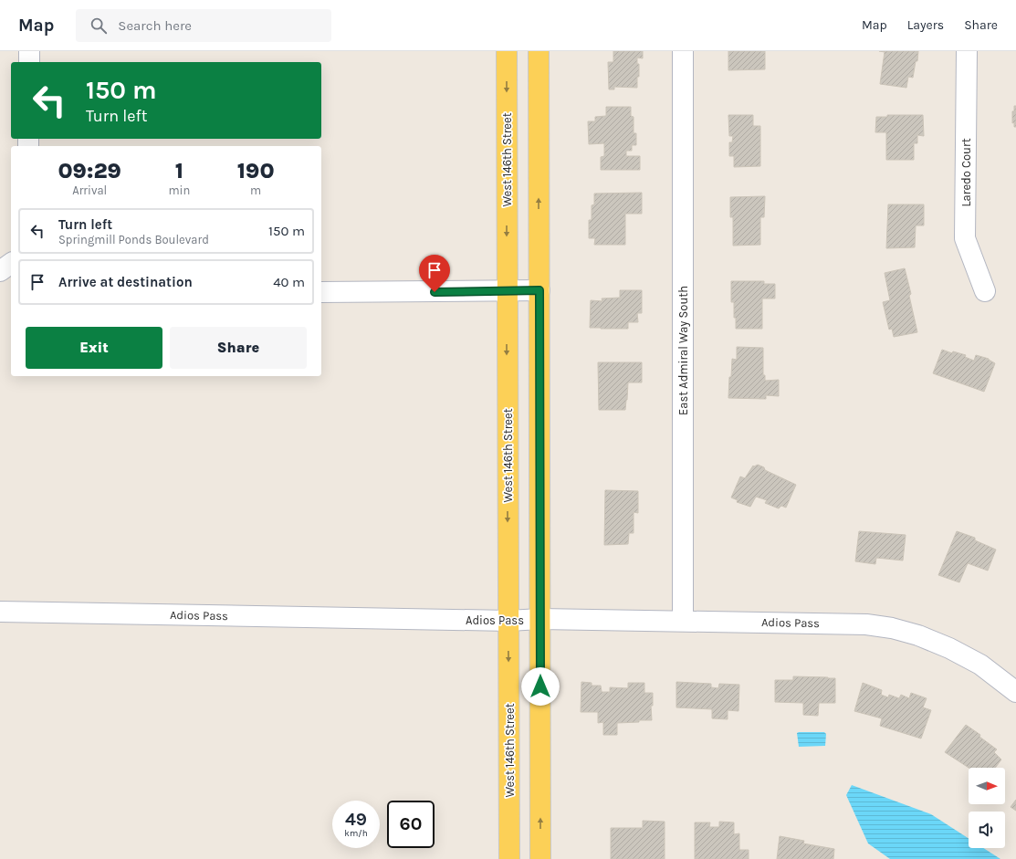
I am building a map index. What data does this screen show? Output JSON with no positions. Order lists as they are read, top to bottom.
{
  "streets": {
    "main road": ["West 146th Street"],
    "street": ["Laredo Court", "East Admiral Way South", "Adios Pass"]
  },
  "crossings": [
    ["West 146th Street", "Adios Pass"],
    ["East Admiral Way South", "Adios Pass"]
  ],
  "north": "right",
  "page": {
    "header": "Map",
    "search": "Search here",
    "nav": ["Map", "Layers", "Share"],
    "turn": ["150 m", "Turn left"],
    "eta": [
      "09:29",
      "Arrival",
      "1",
      "min",
      "190",
      "m"
    ],
    "list": [
      {
        "name": "Turn left",
        "note": "Springmill Ponds Boulevard",
        "value": "150 m"
      },
      {
        "name": "Arrive at destination",
        "value": "40 m"
      }
    ],
    "buttons": ["Exit", "Share"],
    "speed": "49 km/h",
    "limit": "60"
  }
}
